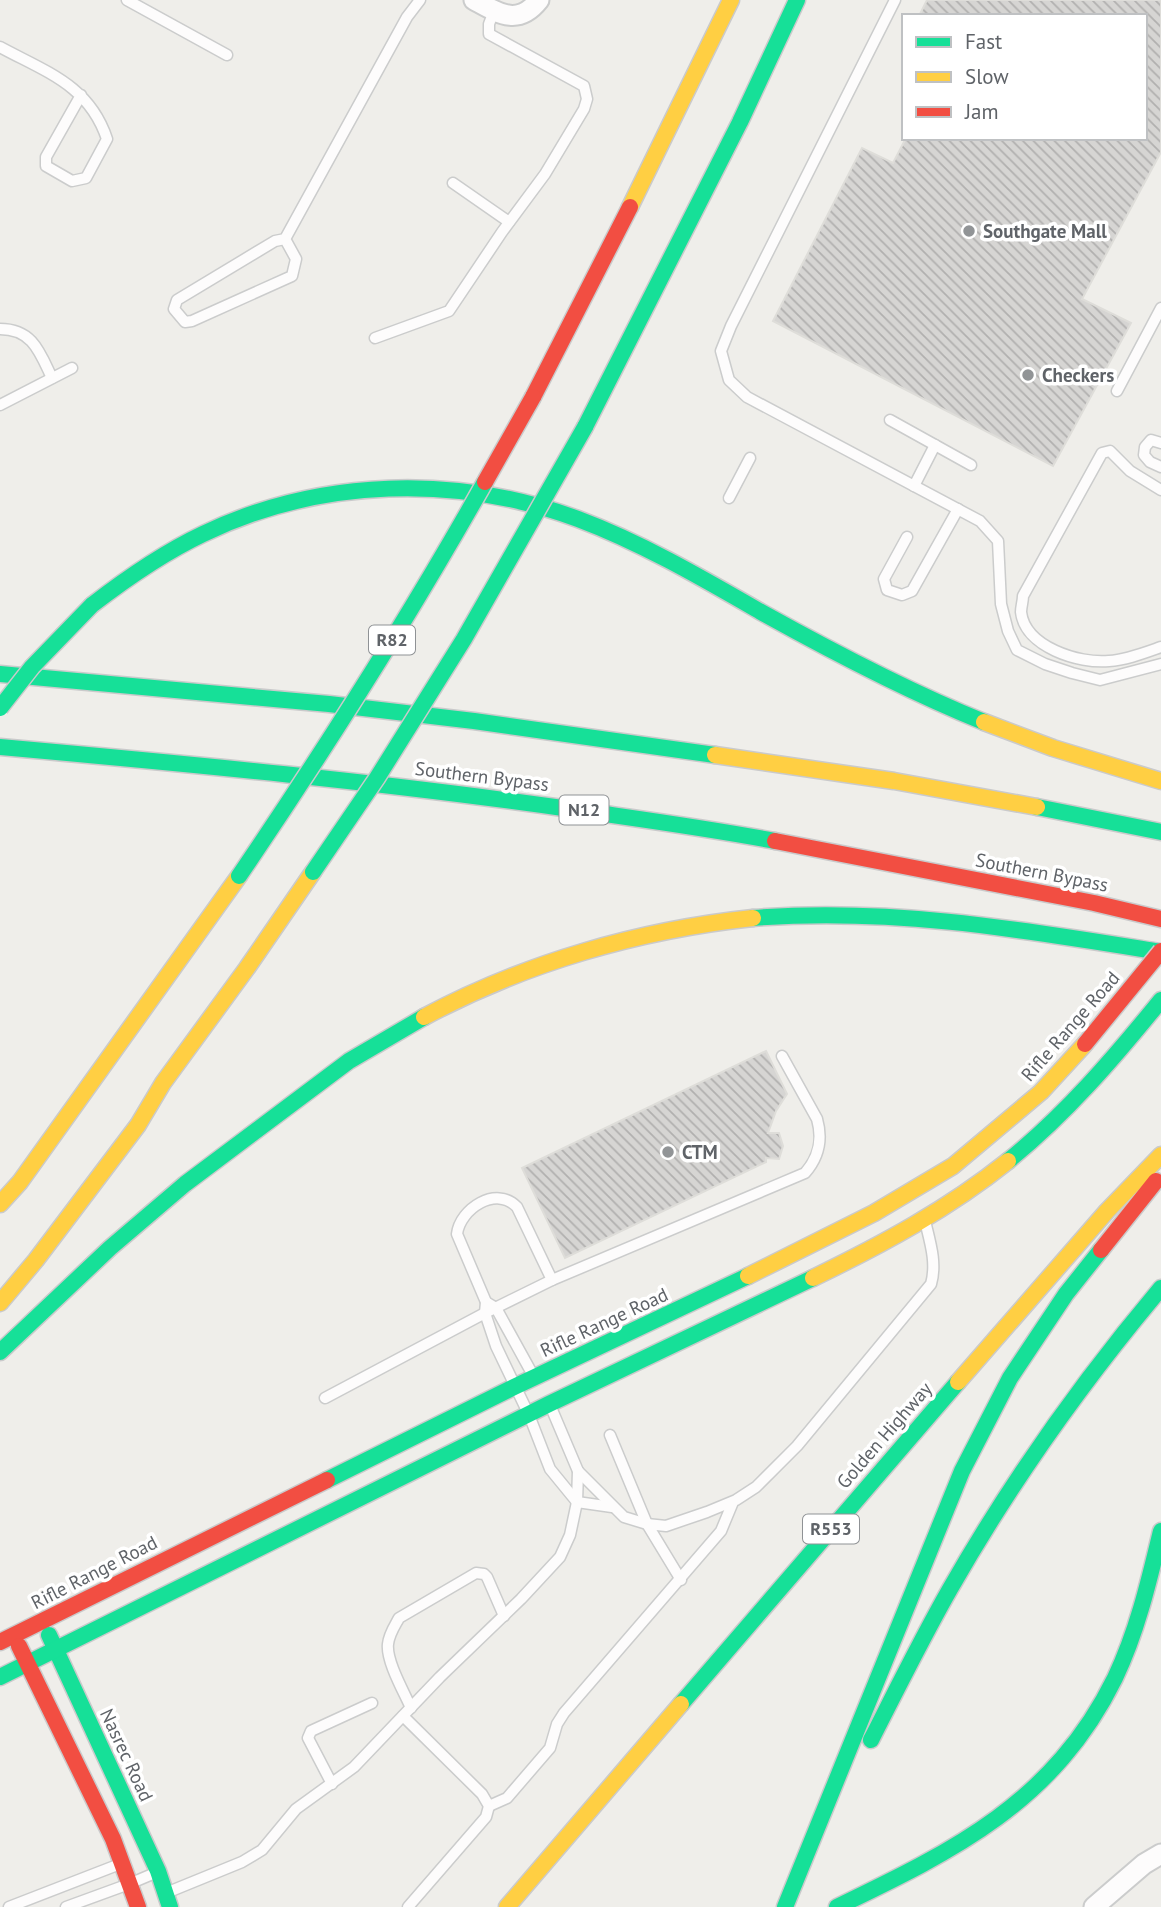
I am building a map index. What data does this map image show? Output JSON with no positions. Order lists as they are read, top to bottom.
{
  "streets": {
    "main road": [
      "R82",
      "Southern Bypass",
      "N12",
      "Rifle Range Road",
      "Golden Highway",
      "R553",
      "Nasrec Road"
    ]
  },
  "crossings": [
    ["Rifle Range Road", "Nasrec Road"]
  ],
  "places": ["Southgate Mall", "Checkers", "CTM"],
  "legend": ["Fast", "Slow", "Jam"]
}
